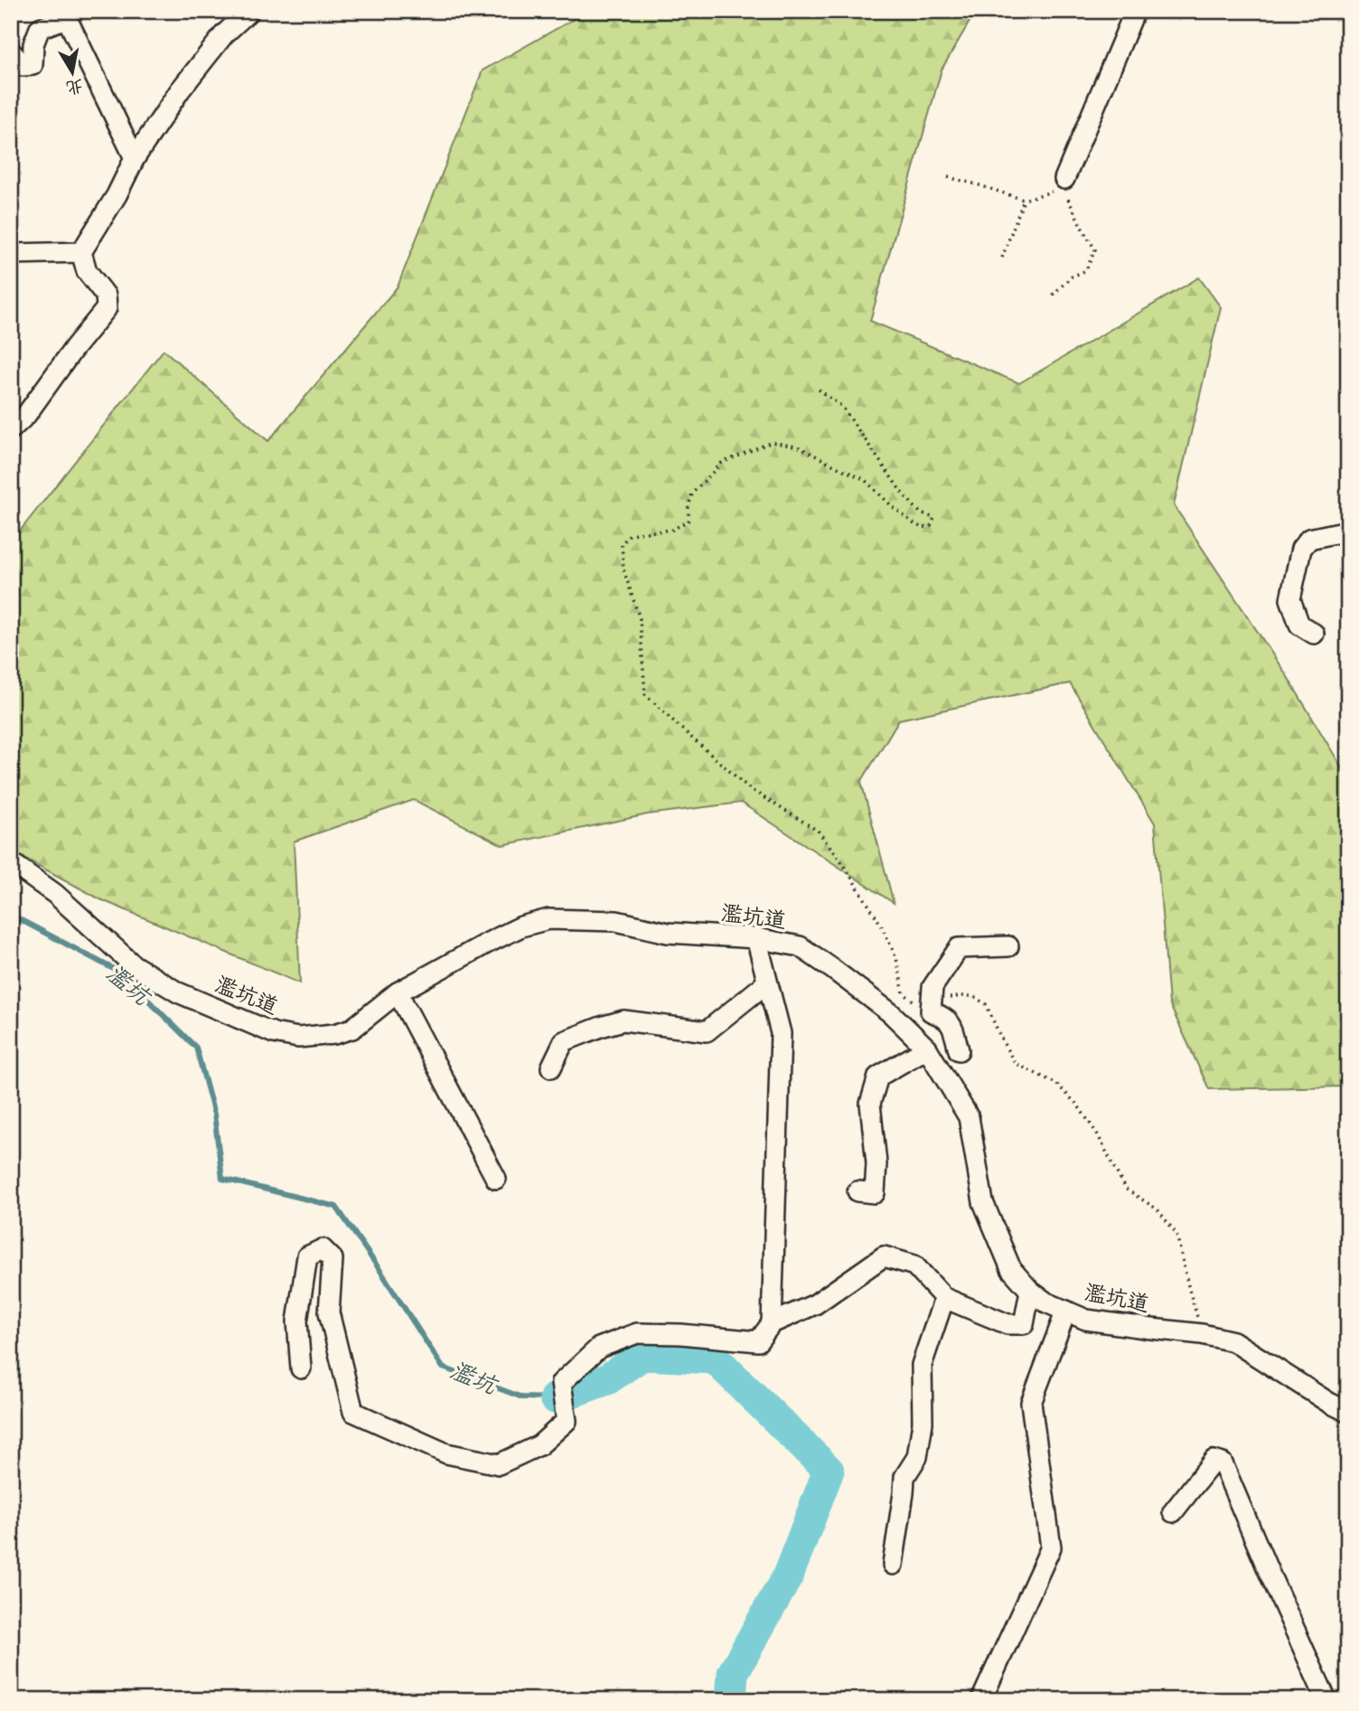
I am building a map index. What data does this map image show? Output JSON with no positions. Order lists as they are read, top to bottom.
{
  "streets": {
    "street": ["濫坑道"]
  },
  "water": ["濫坑"],
  "north": "bottom"
}
